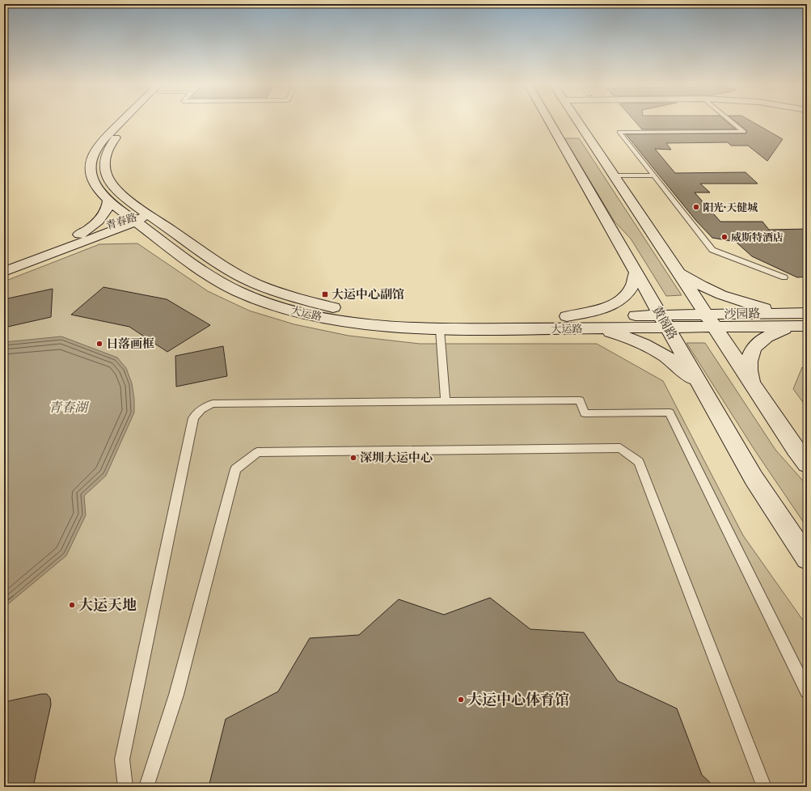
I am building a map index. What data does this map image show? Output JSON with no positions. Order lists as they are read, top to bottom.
{
  "streets": {
    "street": [
      "青春路",
      "大运路",
      "沙园路",
      "黄阁路"
    ]
  },
  "crossings": [
    ["青春路", "大运路"],
    ["大运路", "沙园路"],
    ["大运路", "黄阁路"]
  ],
  "water": ["青春湖"],
  "places": {
    "other": [
      "阳光·天健城",
      "威斯特酒店",
      "日落画框",
      "深圳大运中心",
      "大运天地",
      "大运中心体育馆"
    ],
    "transit": ["大运中心副馆"]
  }
}
